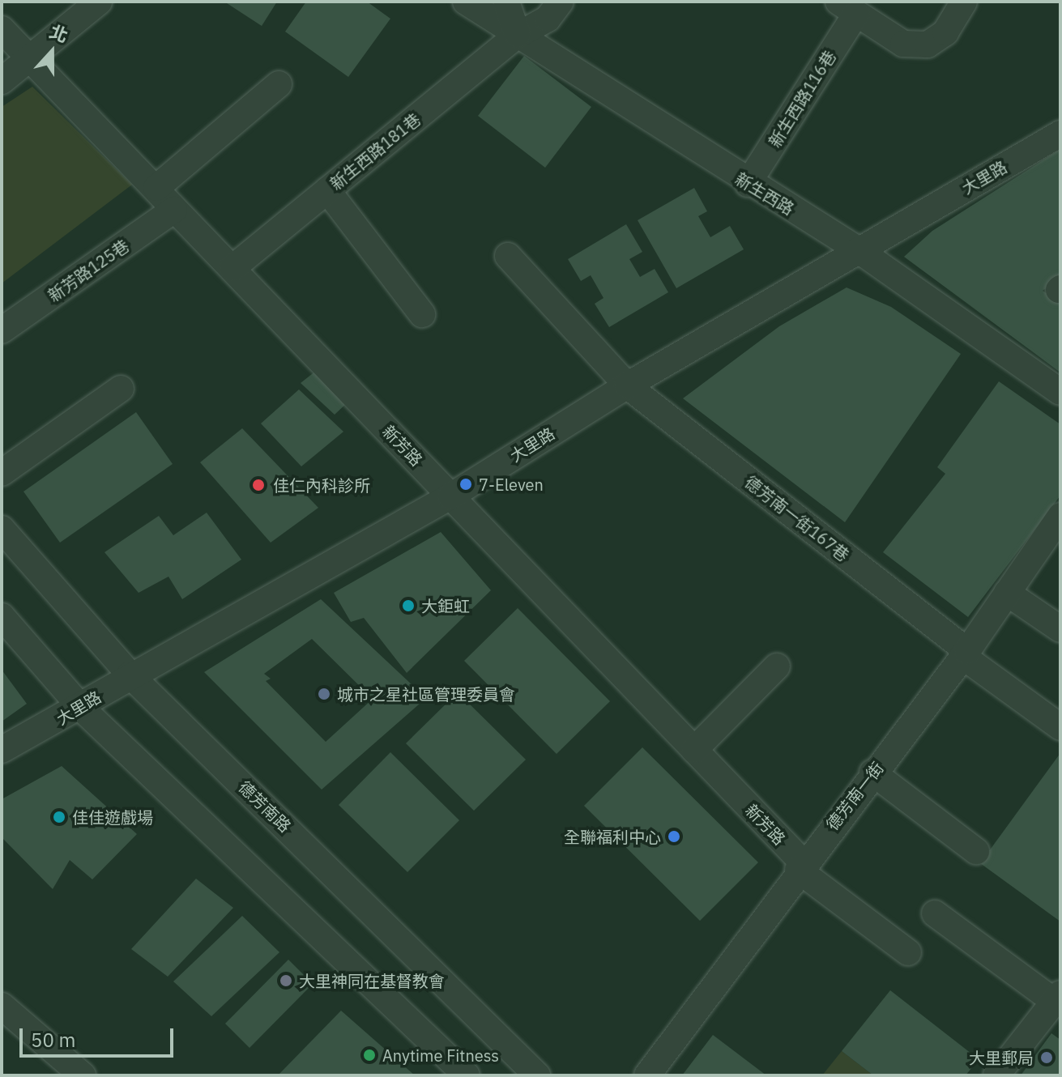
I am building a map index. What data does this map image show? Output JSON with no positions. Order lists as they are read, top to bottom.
{
  "streets": {
    "street": [
      "新生西路116巷",
      "新生西路181巷",
      "大里路",
      "新生西路",
      "新芳路125巷",
      "新芳路",
      "德芳南一街167巷",
      "德芳南一街",
      "德芳南路"
    ]
  },
  "crossings": [
    ["新生西路116巷", "新生西路"],
    ["新生西路181巷", "新生西路"],
    ["新生西路181巷", "新芳路"],
    ["大里路", "新生西路"],
    ["大里路", "新芳路"],
    ["大里路", "德芳南一街167巷"],
    ["大里路", "德芳南路"],
    ["新芳路125巷", "新芳路"],
    ["新芳路", "德芳南一街"],
    ["德芳南一街167巷", "德芳南一街"]
  ],
  "places": [
    "7-Eleven",
    "佳仁內科診所",
    "大鉅虹",
    "城市之星社區管理委員會",
    "佳佳遊戲場",
    "全聯福利中心",
    "大里神同在基督教會",
    "Anytime Fitness",
    "大里郵局"
  ],
  "scale_bar": "50 m",
  "north": "top"
}
